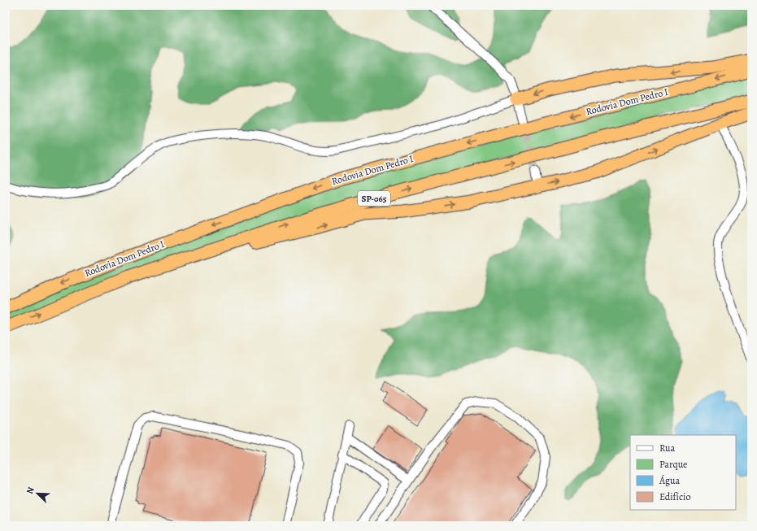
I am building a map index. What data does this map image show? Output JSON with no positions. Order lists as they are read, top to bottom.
{
  "streets": {
    "highway": ["Rodovia Dom Pedro I", "SP-065"]
  },
  "legend": [
    "Rua",
    "Parque",
    "Água",
    "Edifício"
  ],
  "north": "top left"
}
